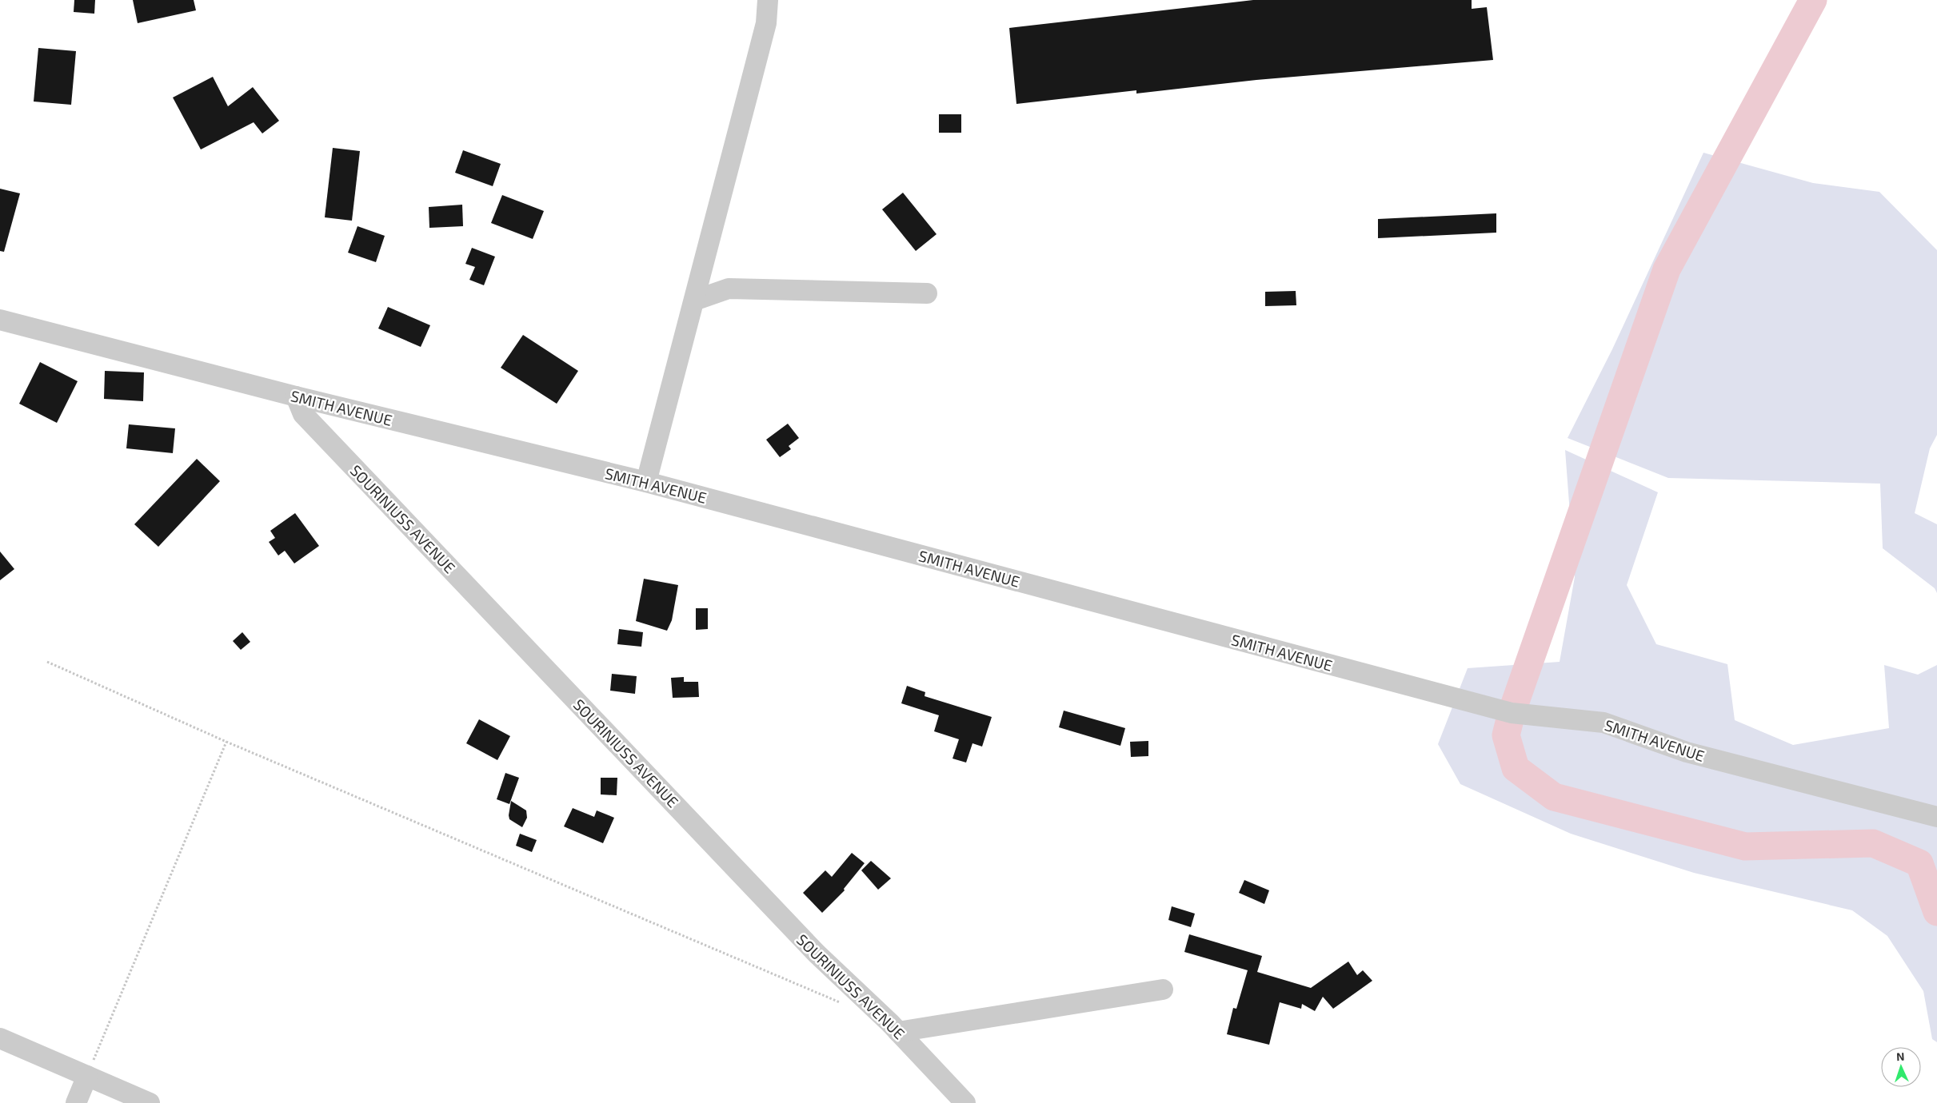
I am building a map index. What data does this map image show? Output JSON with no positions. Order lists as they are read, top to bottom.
{
  "streets": {
    "street": ["SMITH AVENUE", "SOURINIUSS AVENUE"]
  },
  "crossings": [
    ["SMITH AVENUE", "SOURINIUSS AVENUE"]
  ],
  "north": "top"
}
